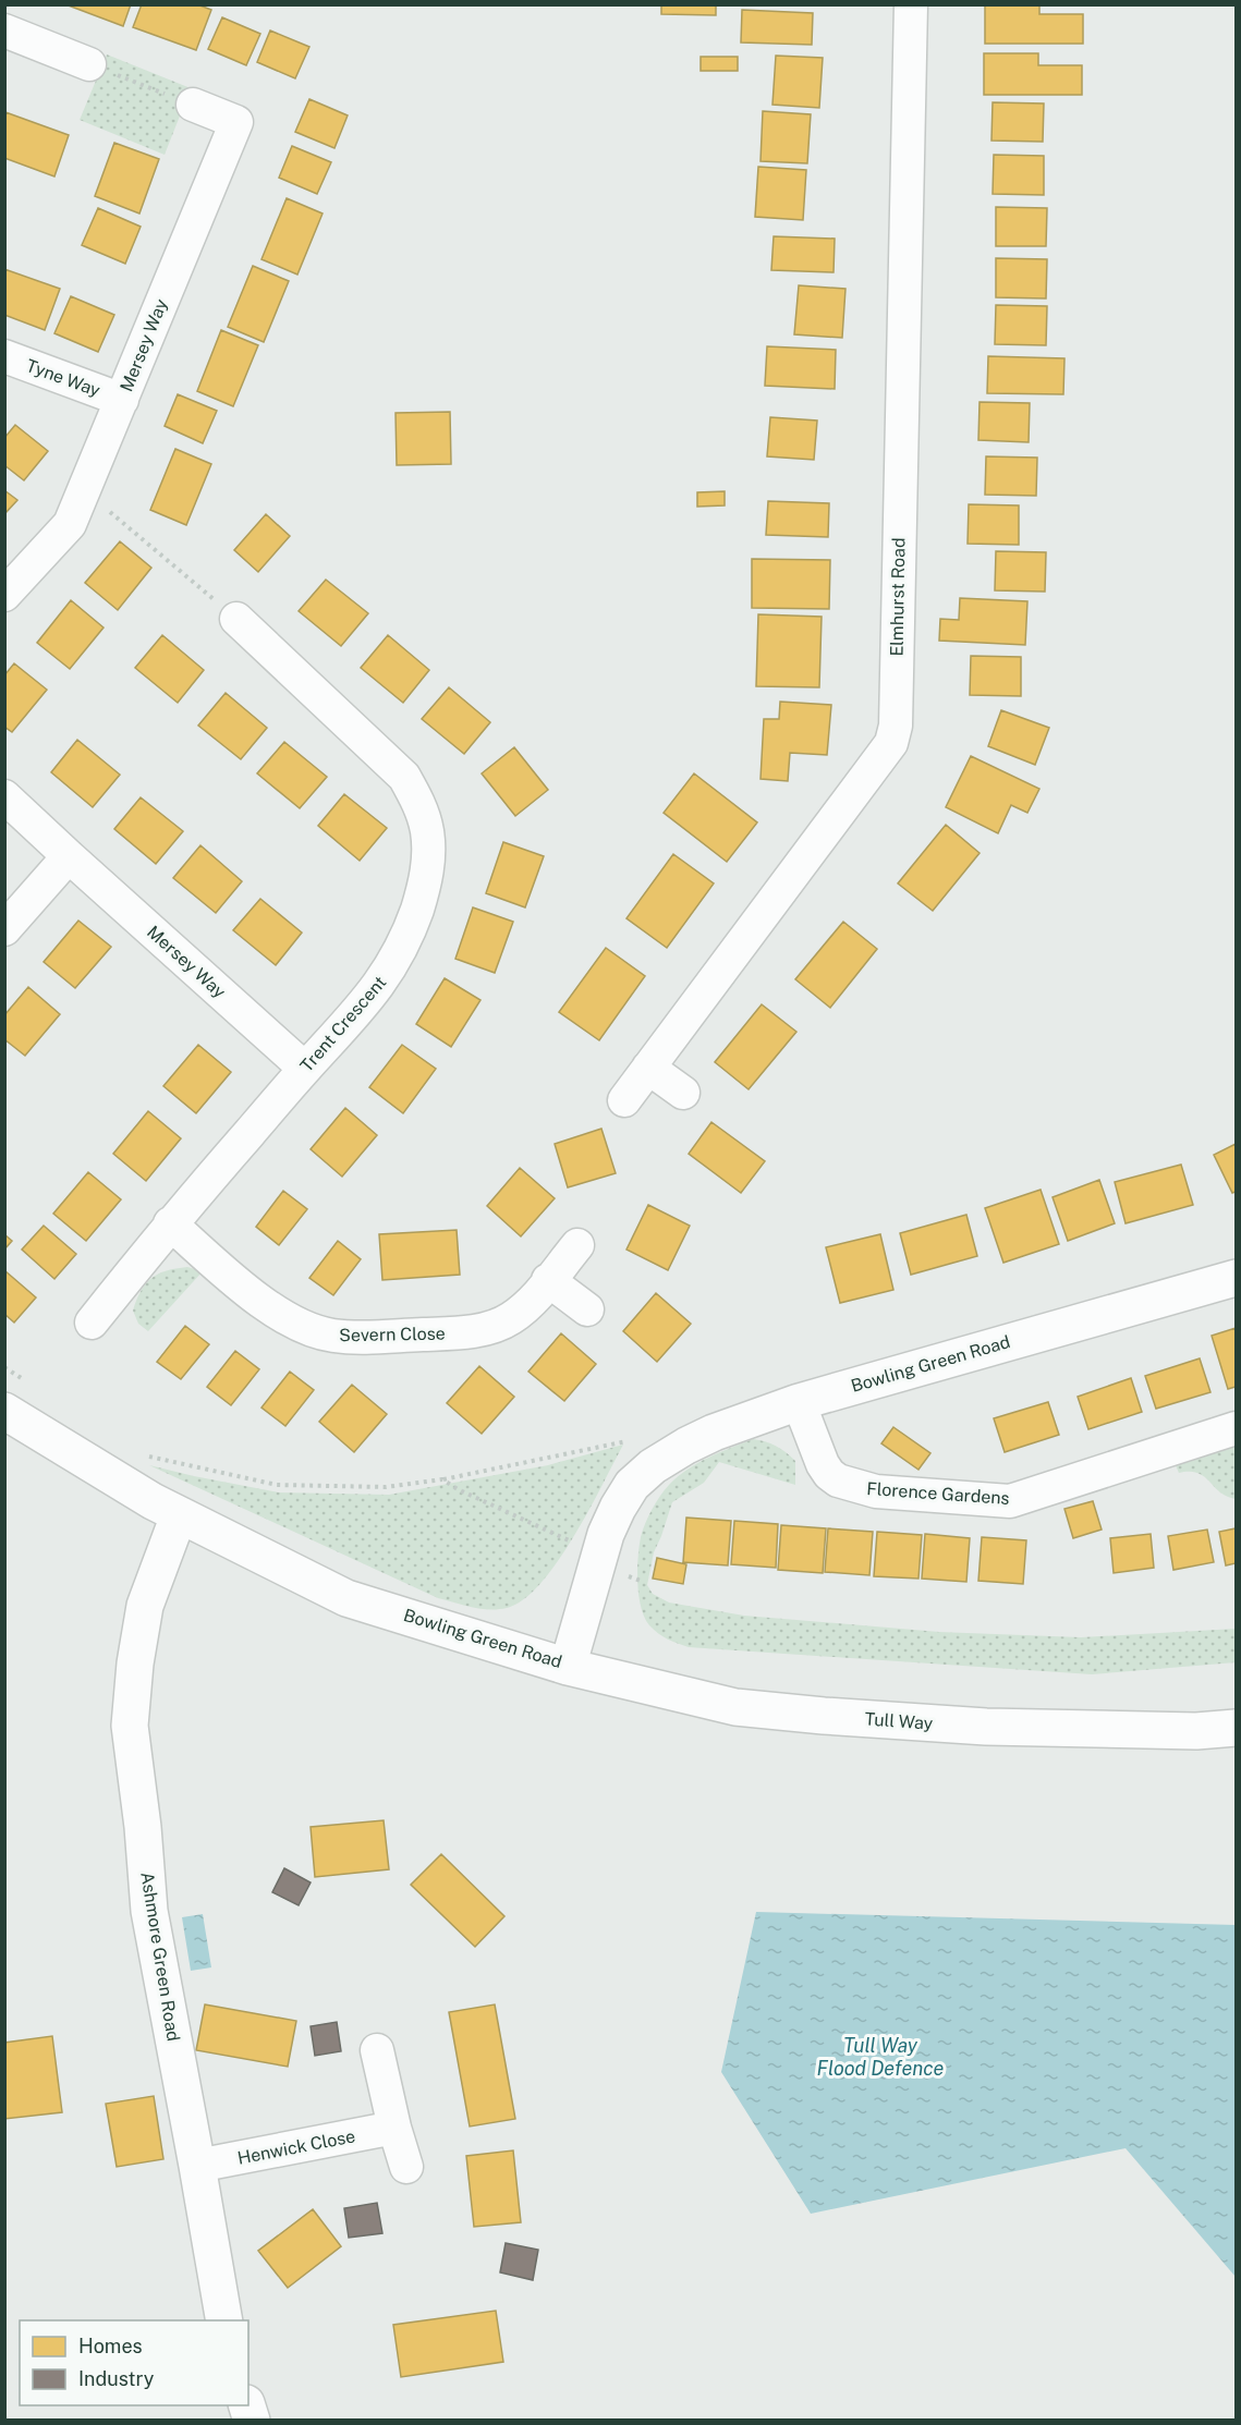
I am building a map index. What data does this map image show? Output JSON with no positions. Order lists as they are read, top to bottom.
{
  "streets": {
    "street": [
      "Mersey Way",
      "Tyne Way",
      "Elmhurst Road",
      "Trent Crescent",
      "Severn Close",
      "Bowling Green Road",
      "Florence Gardens",
      "Tull Way",
      "Ashmore Green Road",
      "Henwick Close"
    ]
  },
  "crossings": [
    ["Mersey Way", "Tyne Way"],
    ["Mersey Way", "Trent Crescent"],
    ["Trent Crescent", "Severn Close"],
    ["Bowling Green Road", "Florence Gardens"],
    ["Bowling Green Road", "Tull Way"],
    ["Bowling Green Road", "Ashmore Green Road"],
    ["Ashmore Green Road", "Henwick Close"]
  ],
  "water": ["Tull Way Flood Defence"],
  "legend": ["Homes", "Industry"]
}
